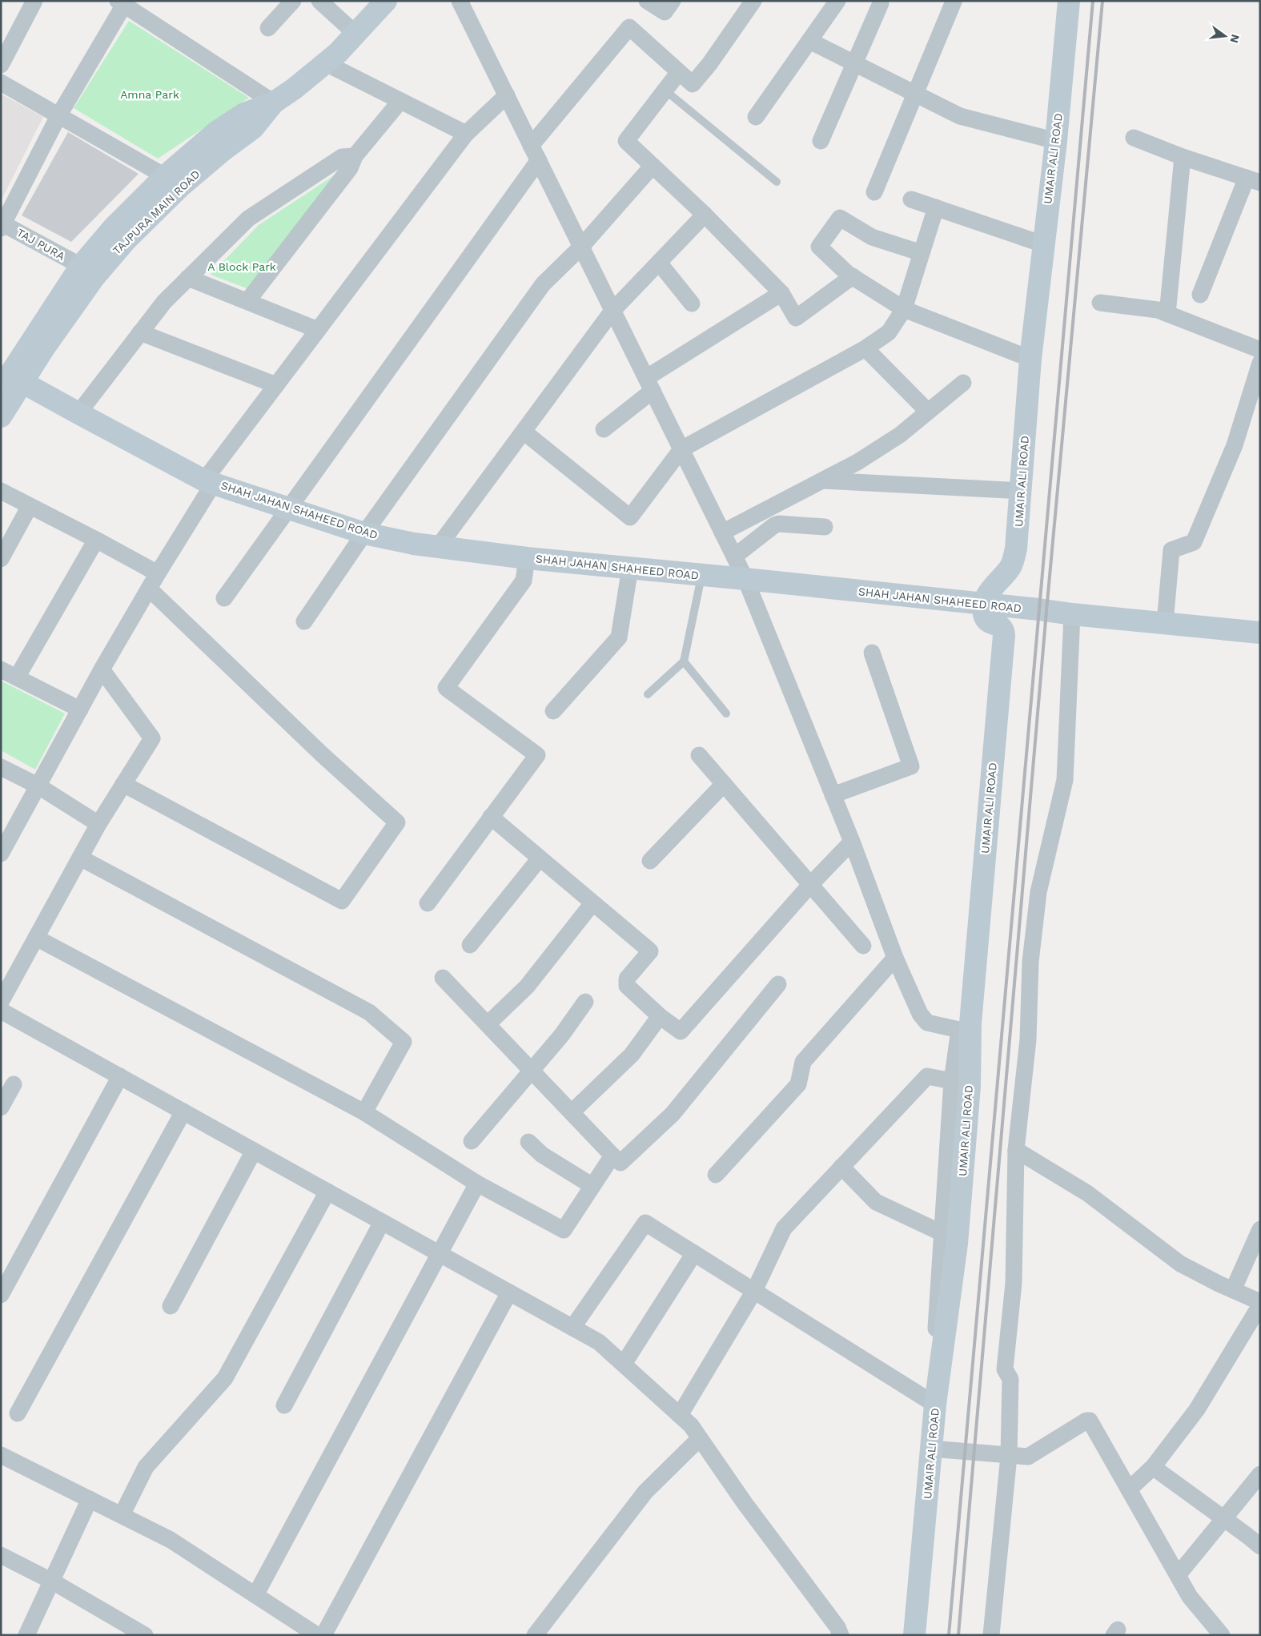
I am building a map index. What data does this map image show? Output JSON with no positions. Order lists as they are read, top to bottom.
{
  "streets": {
    "street": [
      "UMAIR ALI ROAD",
      "TAJPURA MAIN ROAD",
      "TAJ PURA",
      "SHAH JAHAN SHAHEED ROAD"
    ]
  },
  "crossings": [
    ["UMAIR ALI ROAD", "SHAH JAHAN SHAHEED ROAD"],
    ["TAJPURA MAIN ROAD", "TAJ PURA"],
    ["TAJPURA MAIN ROAD", "SHAH JAHAN SHAHEED ROAD"]
  ],
  "parks": ["Amna Park", "A Block Park"],
  "north": "right"
}
